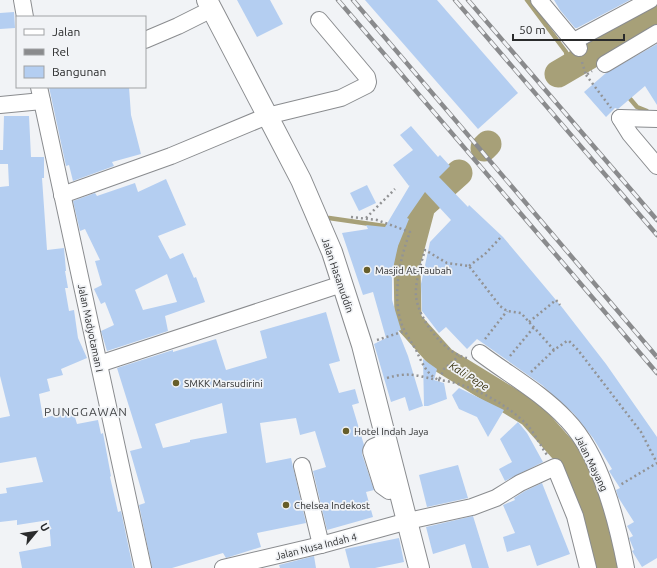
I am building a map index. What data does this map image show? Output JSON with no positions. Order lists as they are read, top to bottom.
{
  "streets": {
    "main road": ["Jalan Hasanuddin"],
    "street": ["Jalan Madyotaman I", "Jalan Mayang", "Jalan Nusa Indah 4"]
  },
  "crossings": [
    ["Jalan Hasanuddin", "Jalan Nusa Indah 4"]
  ],
  "districts": ["PUNGGAWAN"],
  "water": ["Kali Pepe"],
  "places": [
    "Masjid At-Taubah",
    "SMKK Marsudirini",
    "Hotel Indah Jaya",
    "Chelsea Indekost"
  ],
  "legend": ["Jalan", "Rel", "Bangunan"],
  "scale_bar": "50 m",
  "north": "top right"
}
